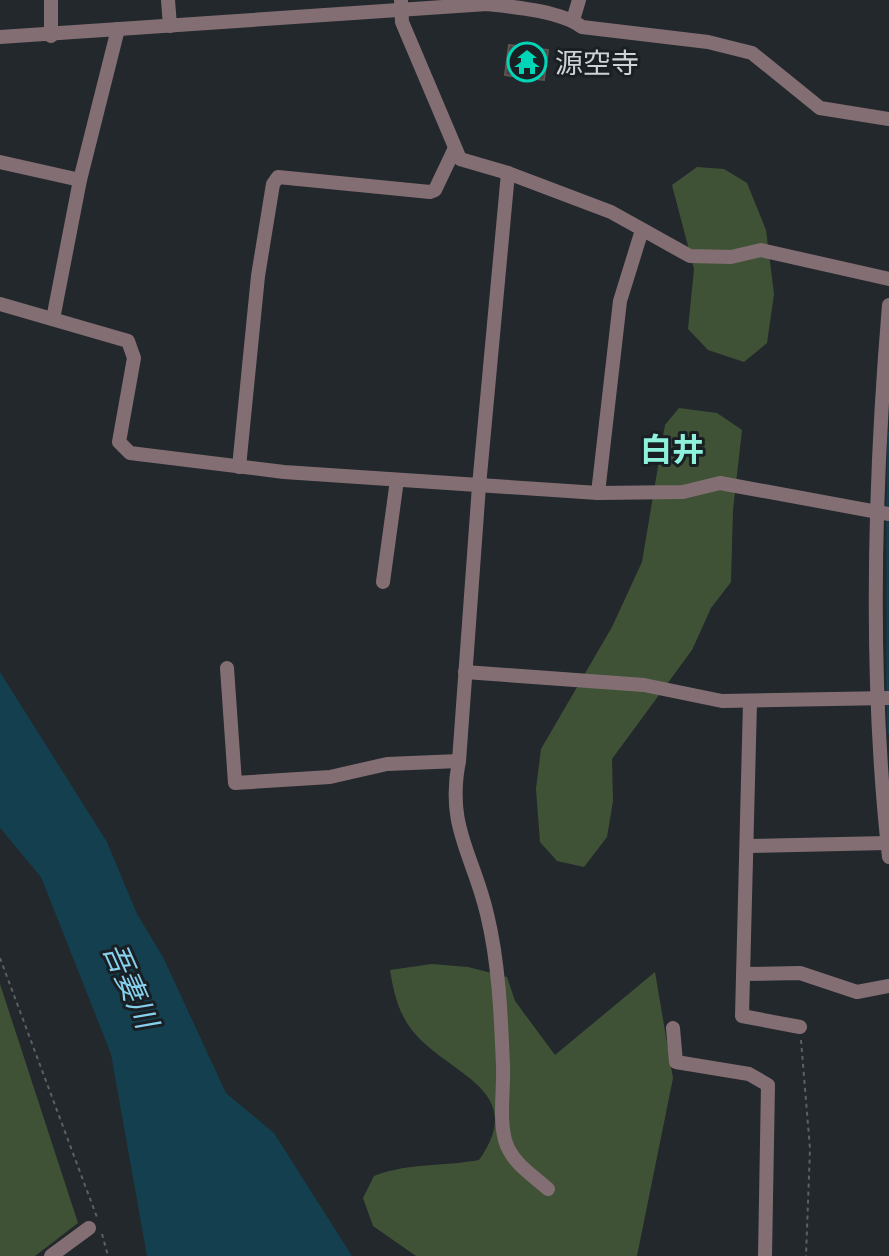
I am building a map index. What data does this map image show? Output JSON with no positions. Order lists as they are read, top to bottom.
{
  "districts": ["白井"],
  "water": ["吾妻川"],
  "places": {
    "temple": ["源空寺"]
  }
}
